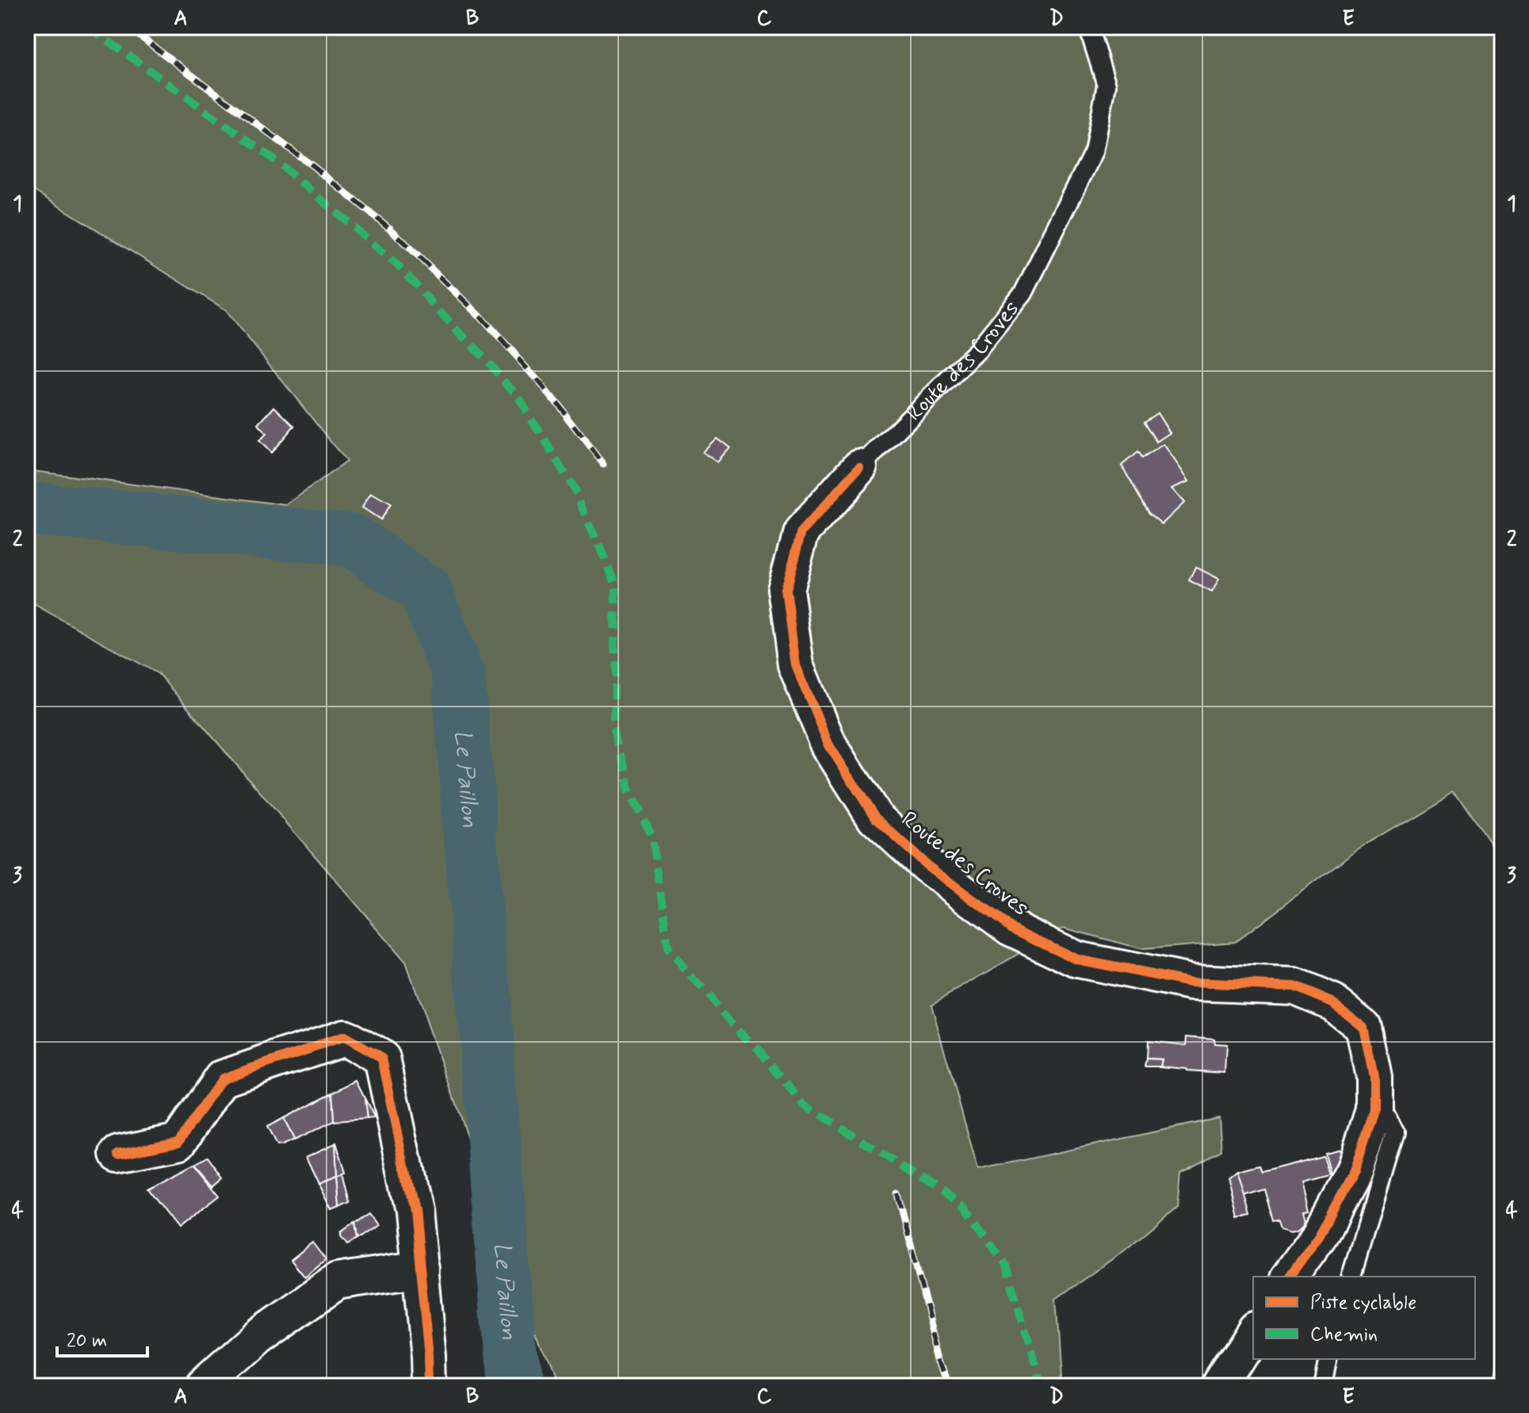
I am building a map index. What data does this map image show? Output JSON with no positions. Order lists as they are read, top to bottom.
{
  "streets": {
    "street": ["Route des Croves"]
  },
  "water": ["Le Paillon"],
  "legend": ["Piste cyclable", "Chemin"],
  "scale_bar": "20 m",
  "grid": {
    "columns": [
      "A",
      "B",
      "C",
      "D",
      "E"
    ],
    "rows": [
      "1",
      "2",
      "3",
      "4"
    ]
  }
}
